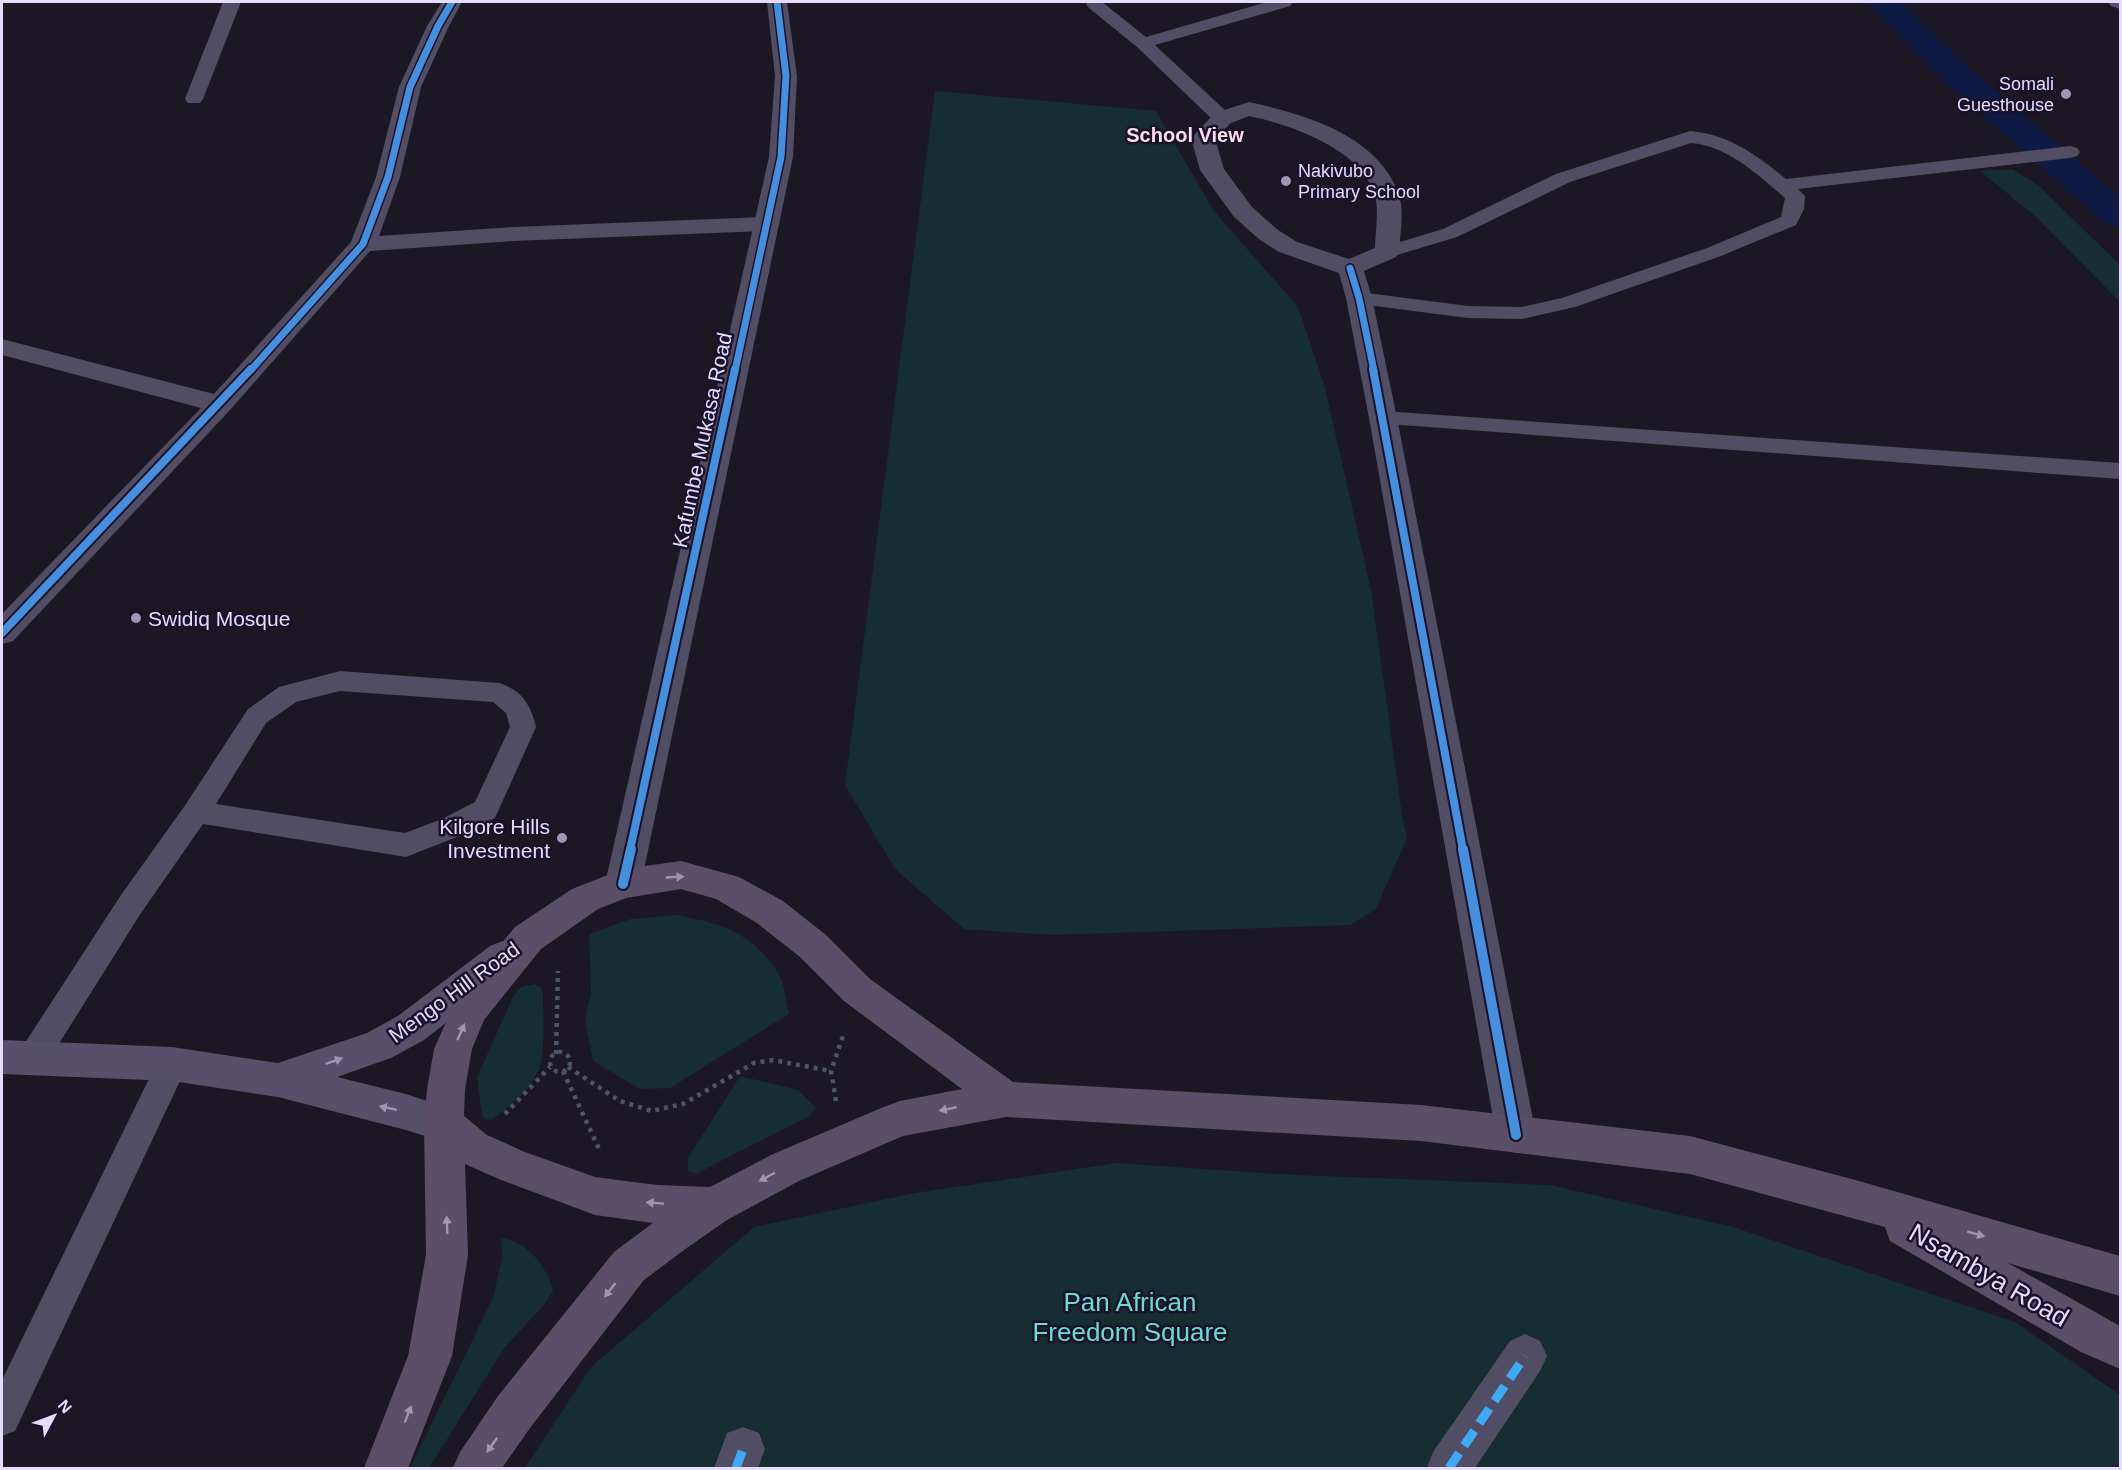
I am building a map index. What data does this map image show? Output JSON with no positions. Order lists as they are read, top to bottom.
{
  "streets": {
    "main road": ["Mengo Hill Road", "Nsambya Road"],
    "street": ["Kafumbe Mukasa Road"]
  },
  "districts": ["School View"],
  "parks": ["Pan African Freedom Square"],
  "places": [
    "Somali Guesthouse",
    "Nakivubo Primary School",
    "Swidiq Mosque",
    "Kilgore Hills Investment"
  ],
  "north": "top right"
}
